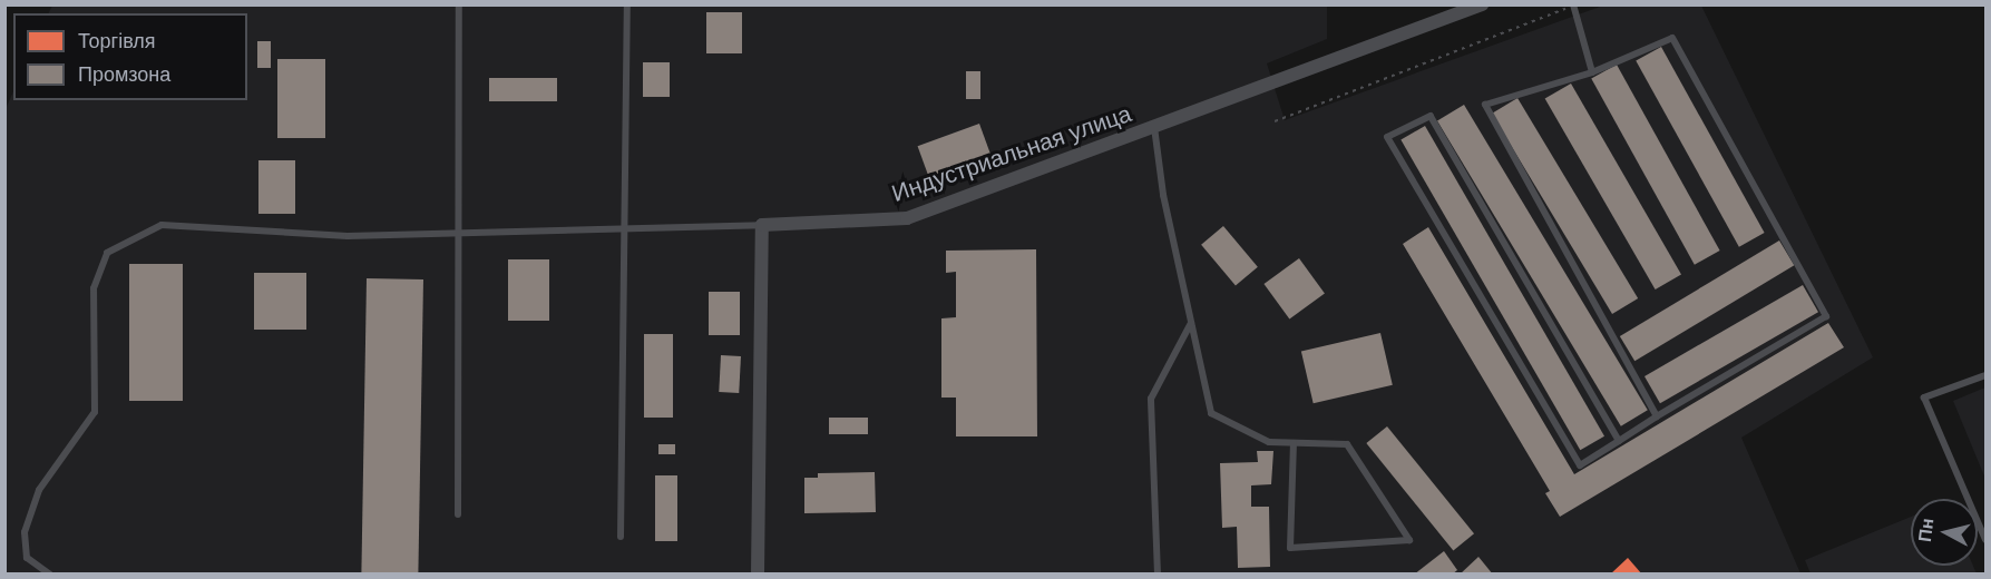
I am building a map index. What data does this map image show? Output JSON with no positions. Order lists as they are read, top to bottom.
{
  "streets": {
    "street": ["Индустриальная улица"]
  },
  "legend": ["Торгівля", "Промзона"],
  "north": "left"
}
